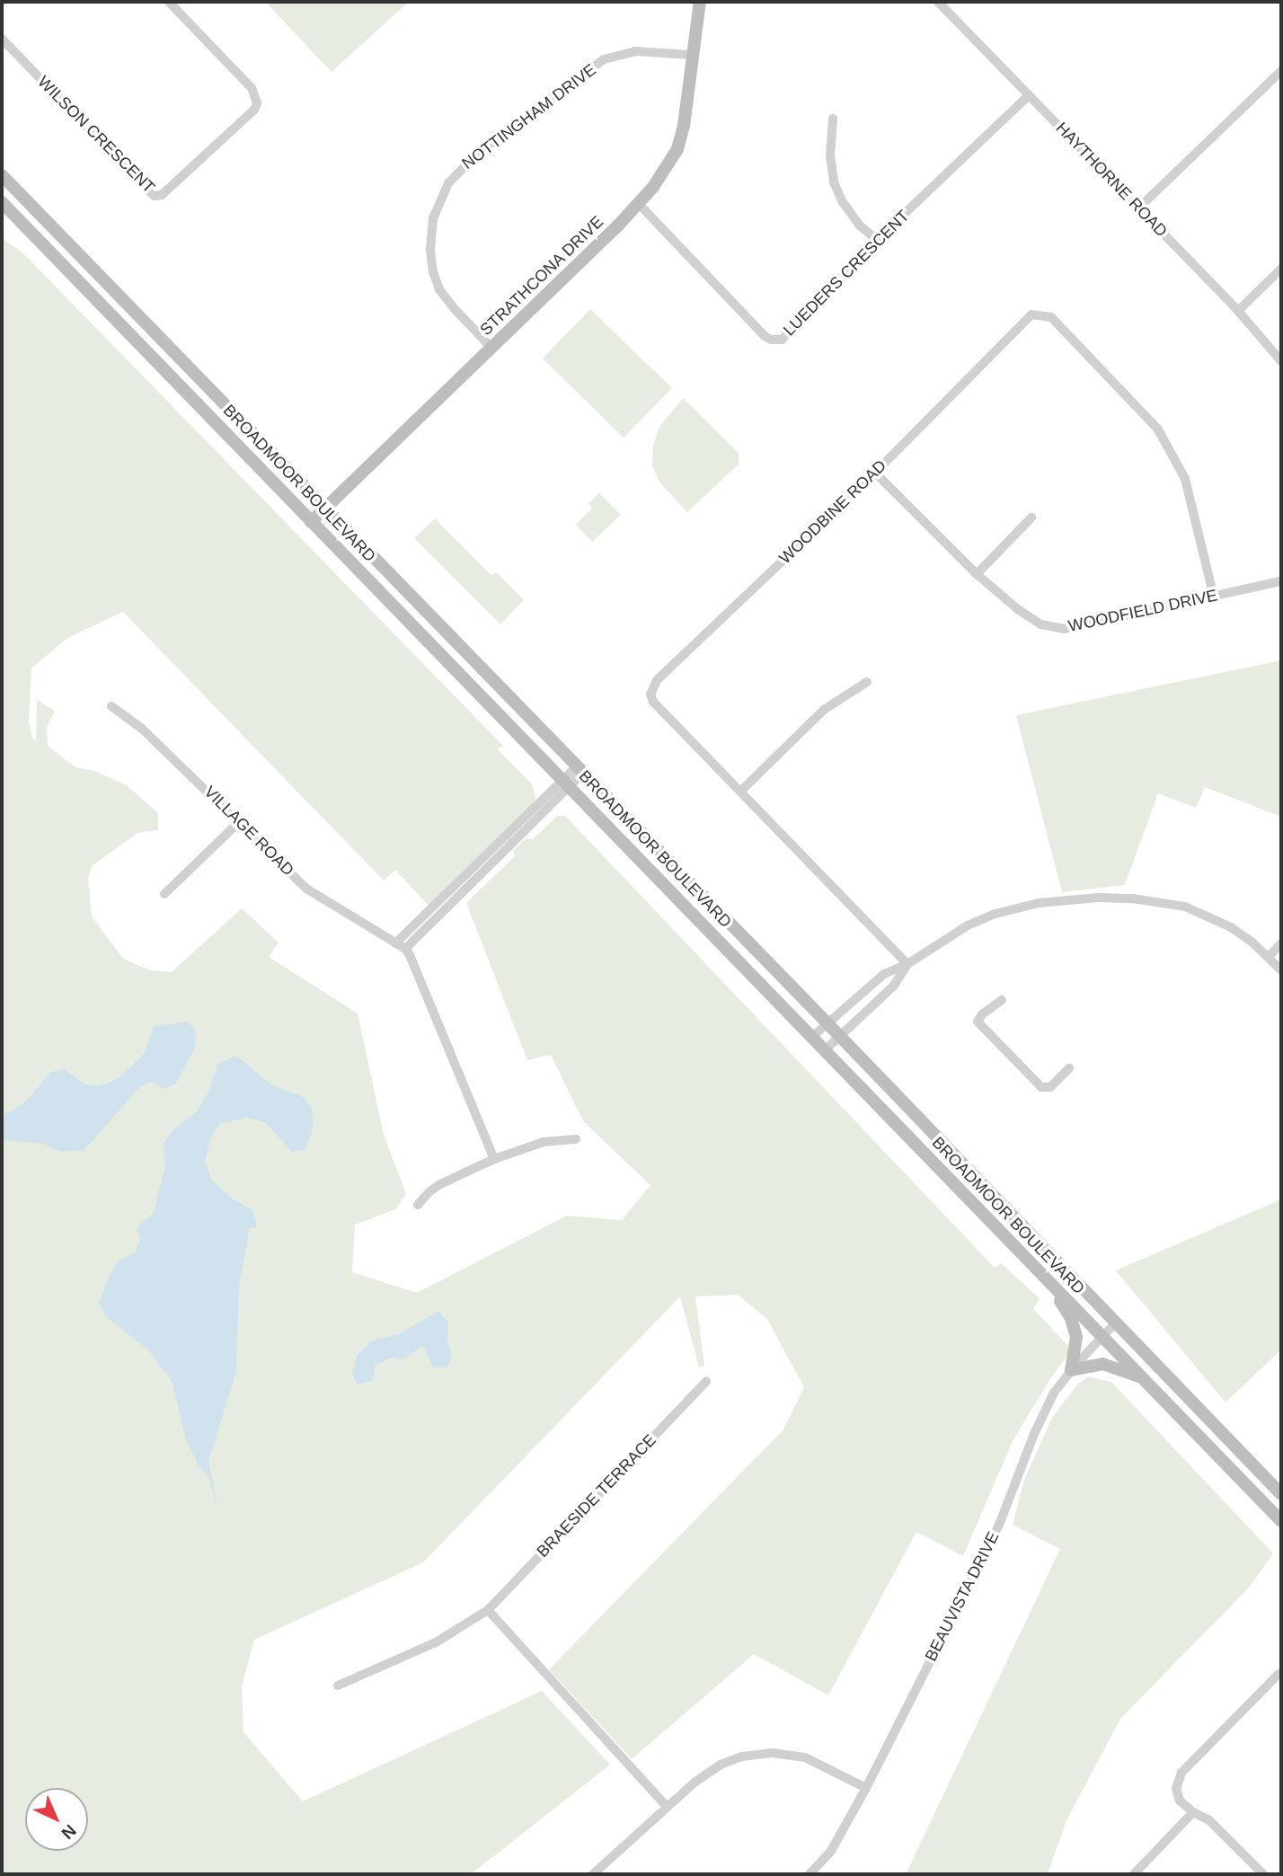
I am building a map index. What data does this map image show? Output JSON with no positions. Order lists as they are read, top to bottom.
{
  "streets": {
    "main road": ["STRATHCONA DRIVE", "BROADMOOR BOULEVARD"],
    "street": [
      "NOTTINGHAM DRIVE",
      "WILSON CRESCENT",
      "HAYTHORNE ROAD",
      "LUEDERS CRESCENT",
      "WOODBINE ROAD",
      "WOODFIELD DRIVE",
      "VILLAGE ROAD",
      "BRAESIDE TERRACE",
      "BEAUVISTA DRIVE"
    ]
  },
  "crossings": [
    ["NOTTINGHAM DRIVE", "STRATHCONA DRIVE"],
    ["HAYTHORNE ROAD", "LUEDERS CRESCENT"],
    ["LUEDERS CRESCENT", "STRATHCONA DRIVE"],
    ["STRATHCONA DRIVE", "BROADMOOR BOULEVARD"],
    ["BROADMOOR BOULEVARD", "BEAUVISTA DRIVE"],
    ["WOODBINE ROAD", "WOODFIELD DRIVE"]
  ],
  "north": "bottom right"
}
